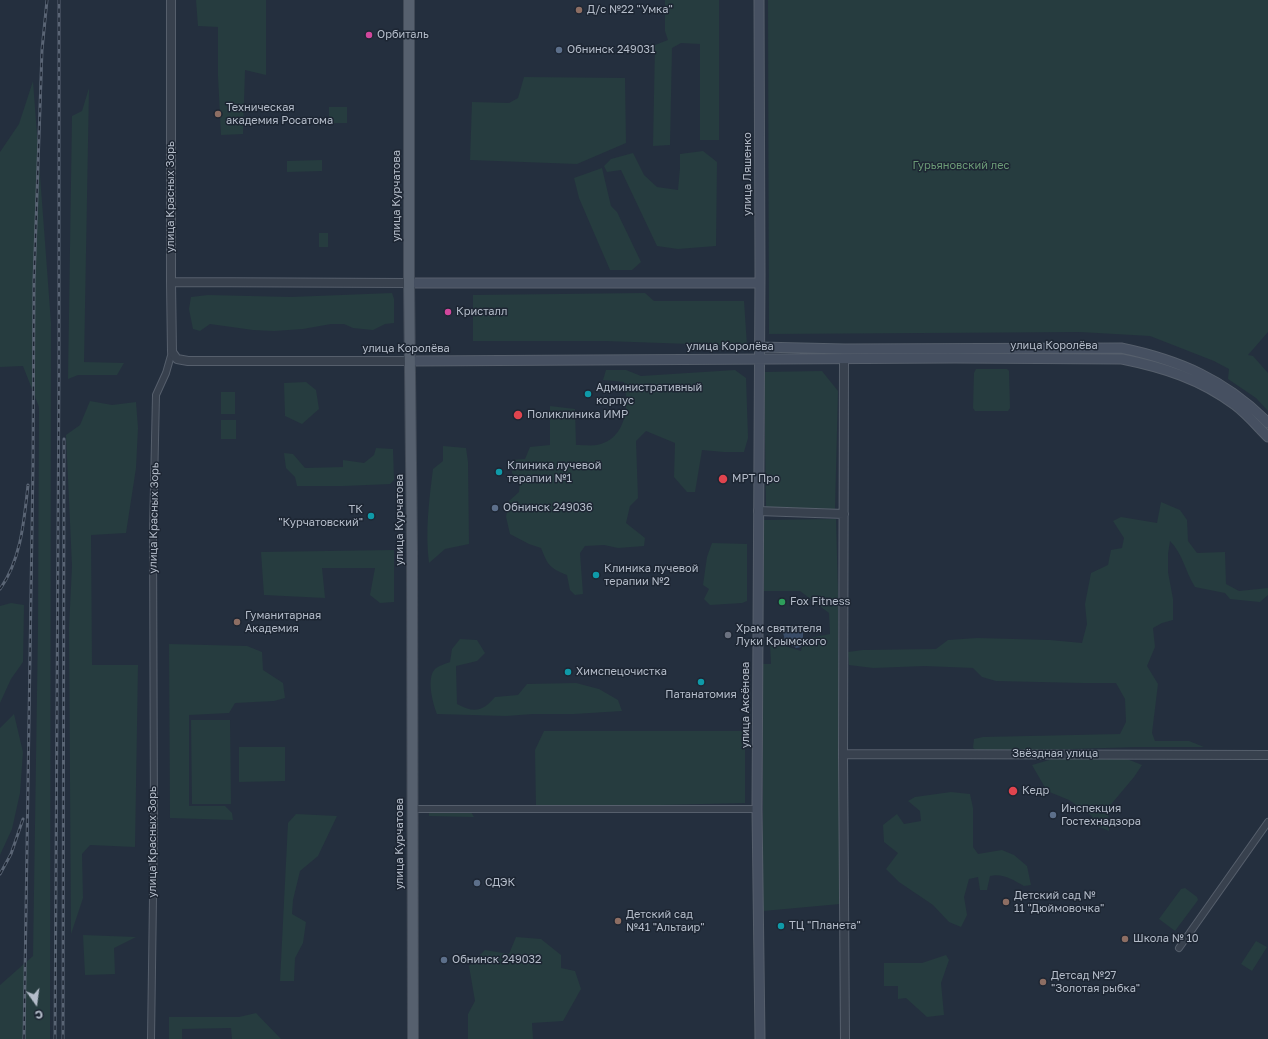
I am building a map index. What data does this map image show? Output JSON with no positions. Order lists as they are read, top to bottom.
{
  "streets": {
    "main road": [
      "улица Ляшенко",
      "улица Курчатова",
      "улица Королёва",
      "улица Аксёнова"
    ],
    "street": ["улица Красных Зорь", "Звёздная улица"]
  },
  "crossings": [
    ["улица Ляшенко", "улица Королёва"],
    ["улица Ляшенко", "улица Аксёнова"],
    ["улица Курчатова", "улица Королёва"],
    ["улица Красных Зорь", "улица Королёва"],
    ["улица Королёва", "улица Аксёнова"]
  ],
  "parks": ["Гурьяновский лес"],
  "places": [
    "Д/с №22 \"Умка\"",
    "Орбиталь",
    "Обнинск 249031",
    "Техническая академия Росатома",
    "Кристалл",
    "Административный корпус",
    "Поликлиника ИМР",
    "Клиника лучевой терапии №1",
    "МРТ Про",
    "Обнинск 249036",
    "ТК \"Курчатовский\"",
    "Клиника лучевой терапии №2",
    "Fox Fitness",
    "Гуманитарная Академия",
    "Храм святителя Луки Крымского",
    "Химспецочистка",
    "Патанатомия",
    "Кедр",
    "Инспекция Гостехнадзора",
    "СДЭК",
    "Детский сад № 11 \"Дюймовочка\"",
    "Детский сад №41 \"Альтаир\"",
    "ТЦ \"Планета\"",
    "Школа № 10",
    "Обнинск 249032",
    "Детсад №27 \"Золотая рыбка\""
  ],
  "north": "bottom"
}
